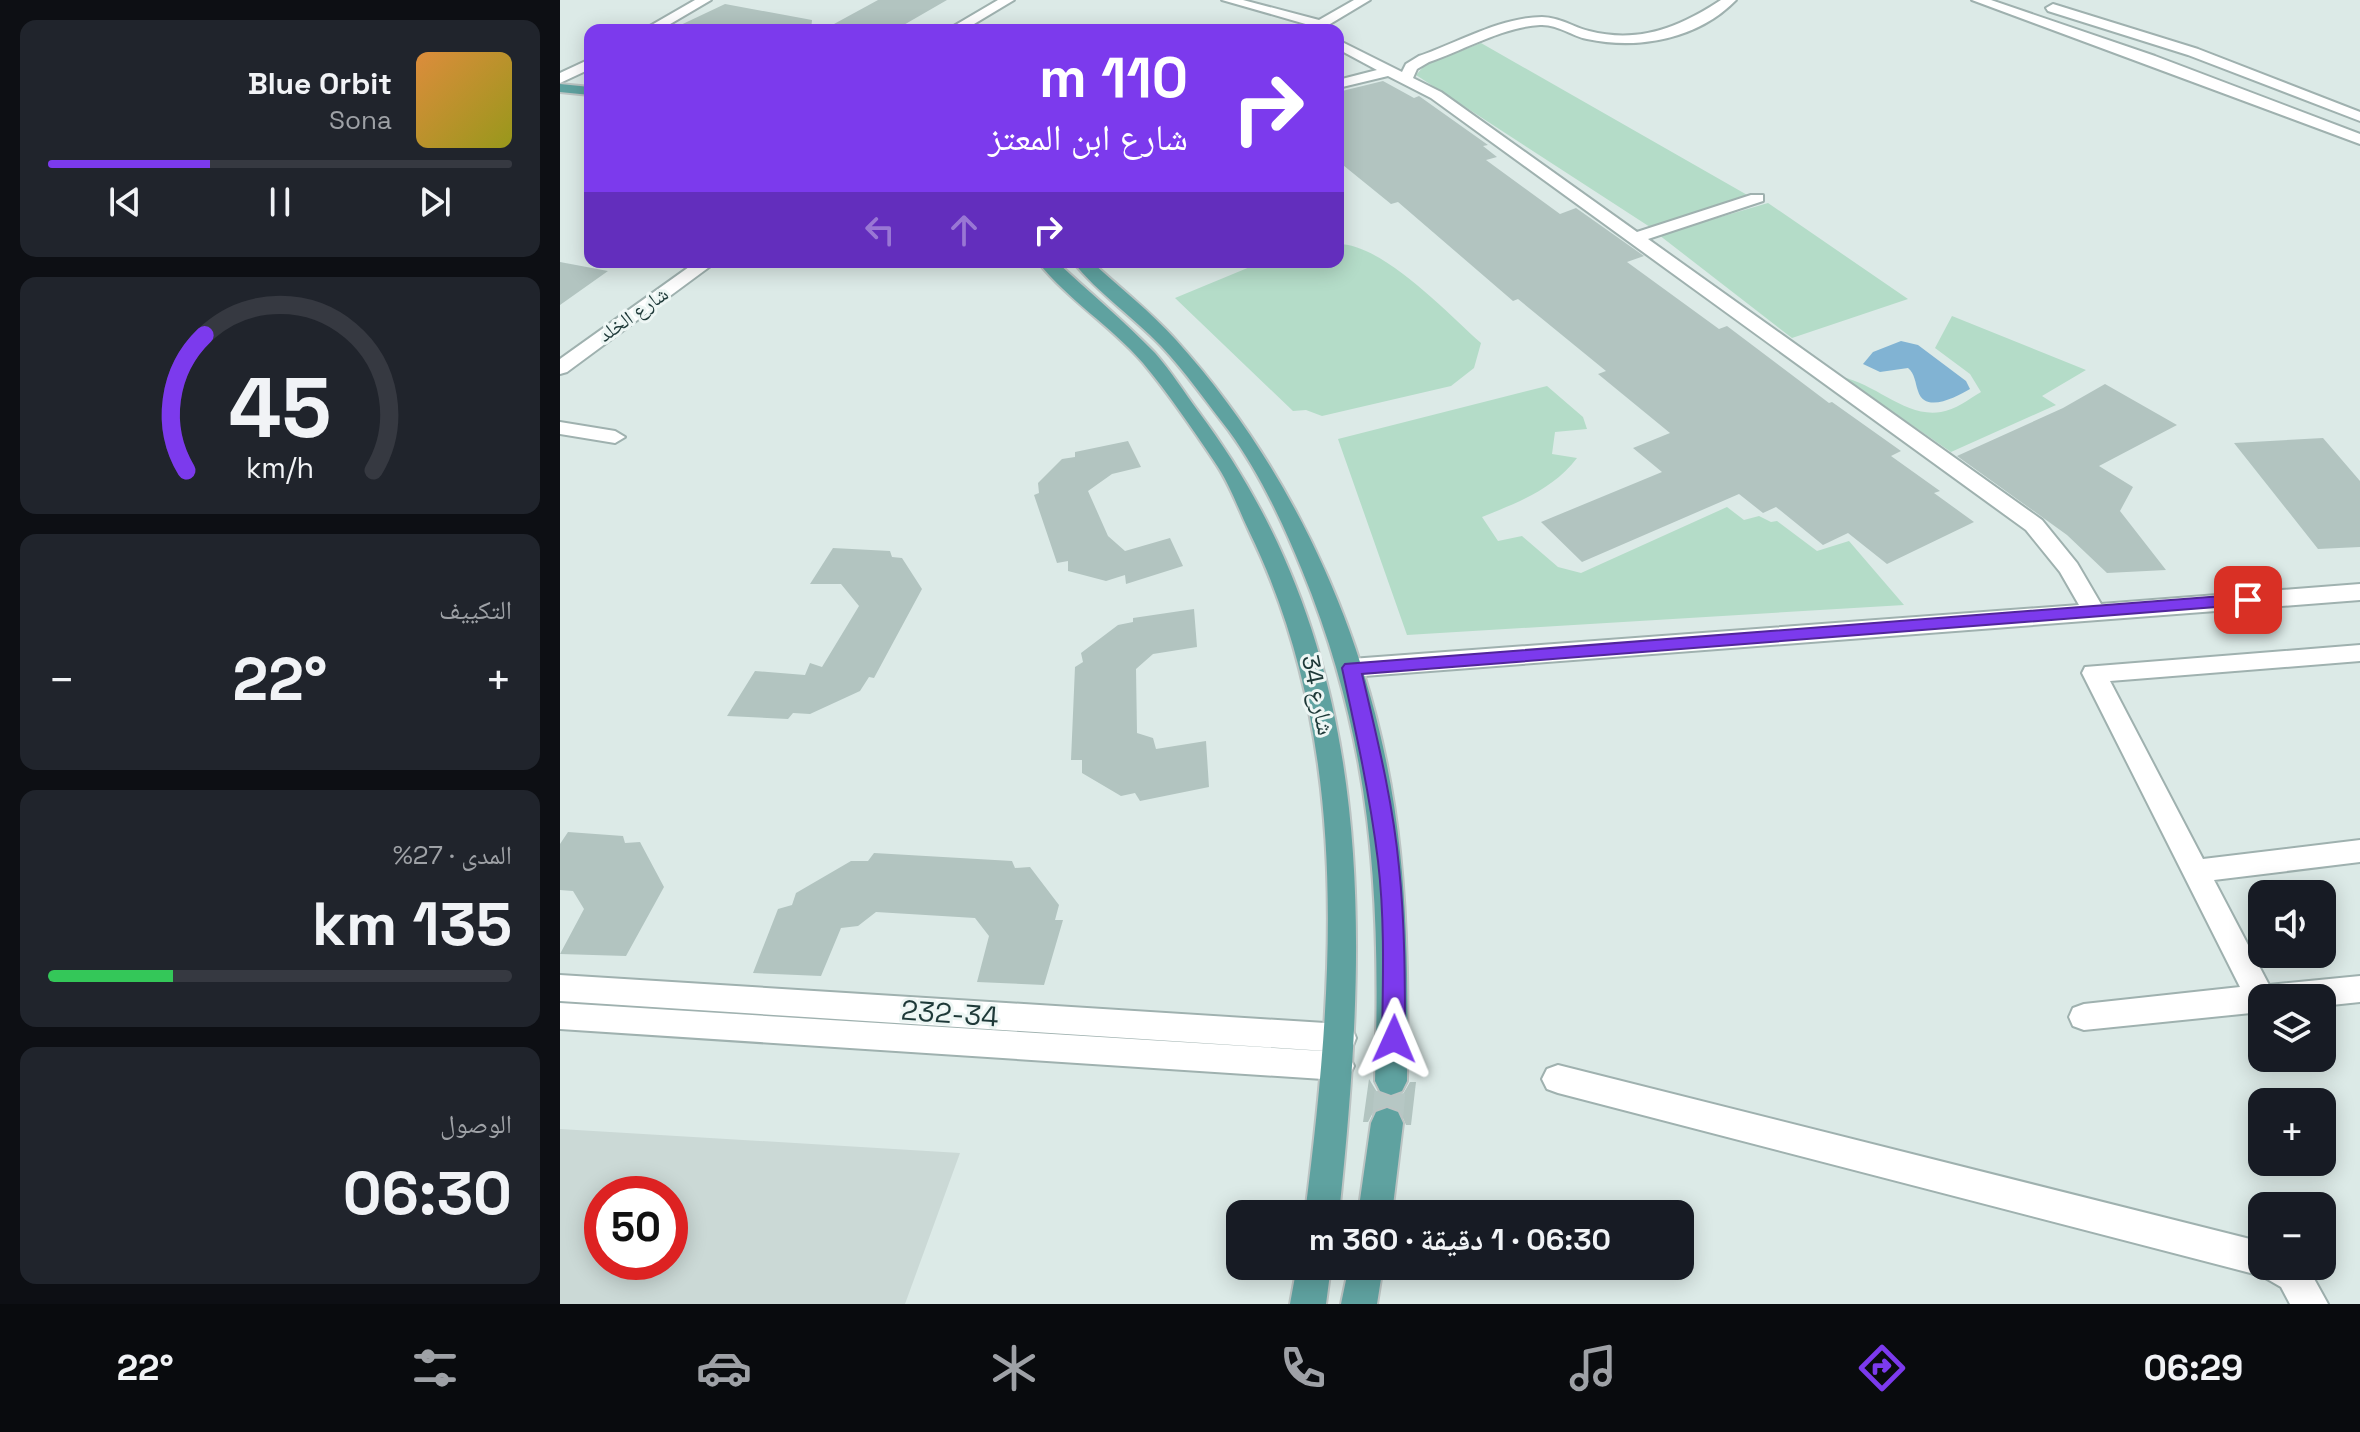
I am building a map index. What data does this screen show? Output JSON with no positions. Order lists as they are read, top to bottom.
{
  "streets": {
    "main road": ["شارع 34"],
    "street": ["شارع الخلد", "232-34"]
  },
  "crossings": [
    ["شارع 34", "232-34"]
  ],
  "page": {
    "turn": ["110 m", "شارع ابن المعتز"],
    "song": ["Blue Orbit", "Sona"],
    "tile": [
      "التكييف",
      ["المدى · 27%", "135 km"],
      ["الوصول", "06:30"]
    ],
    "heat": ["−", "22°", "+"],
    "map_buttons": ["+", "−"],
    "limit": "50",
    "trip": "06:30 · 1 دقيقة · 360 m",
    "tabs": ["06:29", "22°"],
    "gauge": ["45", "km/h"]
  }
}
